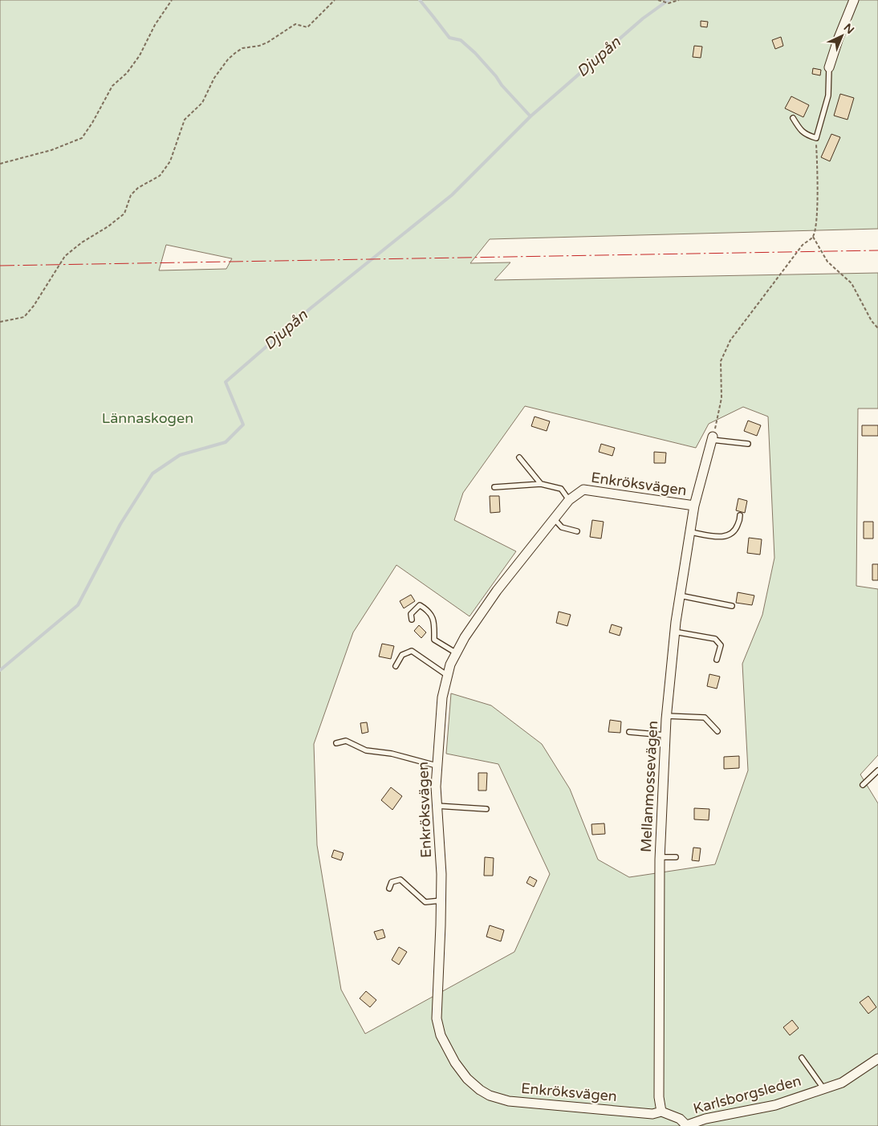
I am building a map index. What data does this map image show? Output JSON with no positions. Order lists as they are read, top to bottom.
{
  "streets": {
    "street": ["Enkröksvägen", "Mellanmossevägen", "Karlsborgsleden"]
  },
  "crossings": [
    ["Enkröksvägen", "Mellanmossevägen"]
  ],
  "water": ["Djupån"],
  "parks": ["Lännaskogen"],
  "north": "top right"
}
